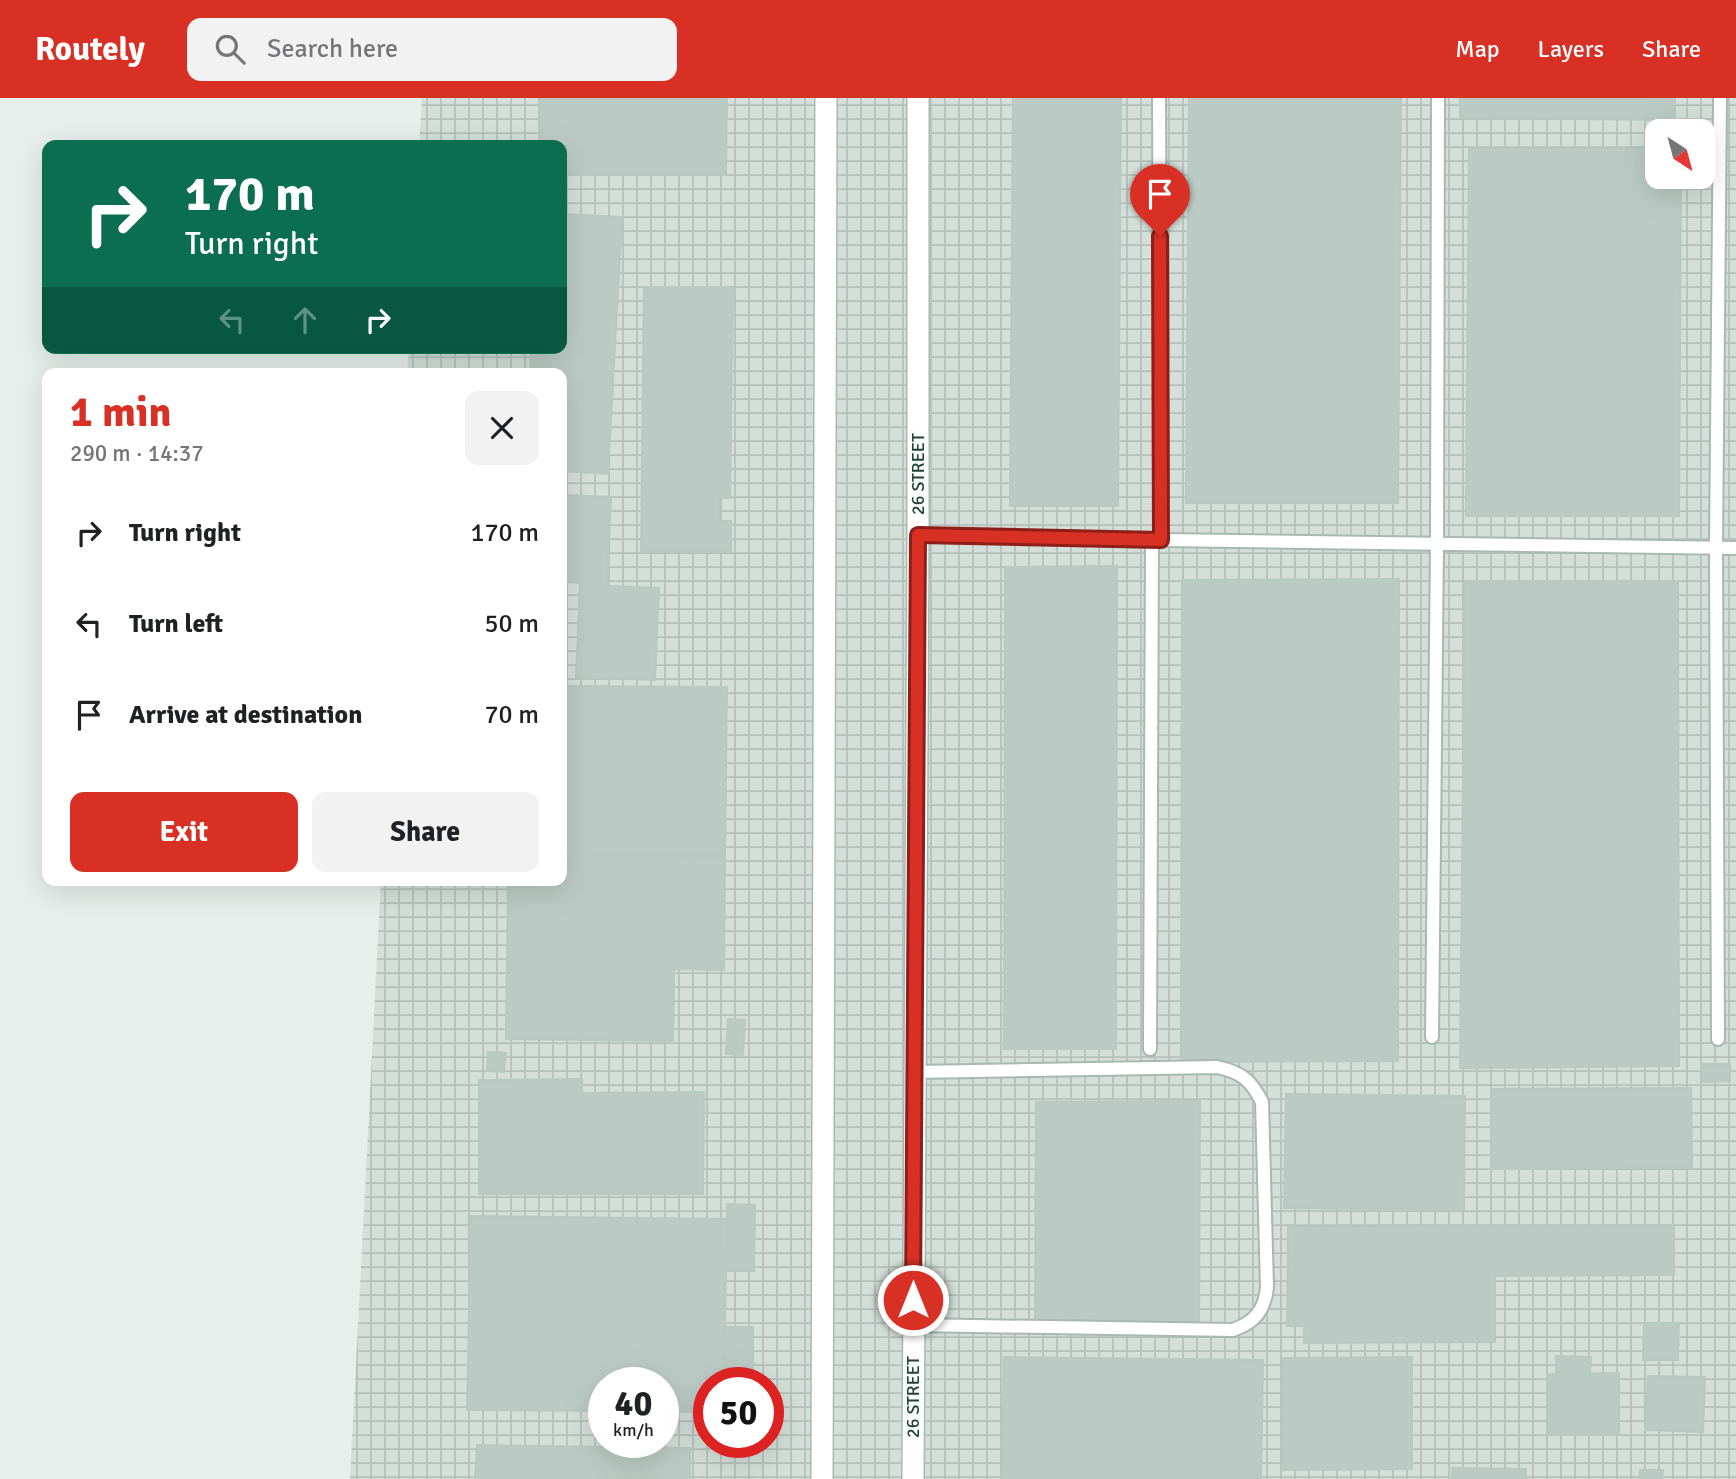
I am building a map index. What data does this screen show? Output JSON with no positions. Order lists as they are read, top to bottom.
{
  "streets": {
    "main road": ["26 STREET"]
  },
  "north": "bottom right",
  "page": {
    "header": "Routely",
    "search": "Search here",
    "nav": ["Map", "Layers", "Share"],
    "turn": ["170 m", "Turn right"],
    "heading": ["1 min", "290 m · 14:37"],
    "list": [
      {
        "name": "Turn right",
        "value": "170 m"
      },
      {
        "name": "Turn left",
        "value": "50 m"
      },
      {
        "name": "Arrive at destination",
        "value": "70 m"
      }
    ],
    "buttons": ["Exit", "Share"],
    "speed": "40 km/h",
    "limit": "50"
  }
}
